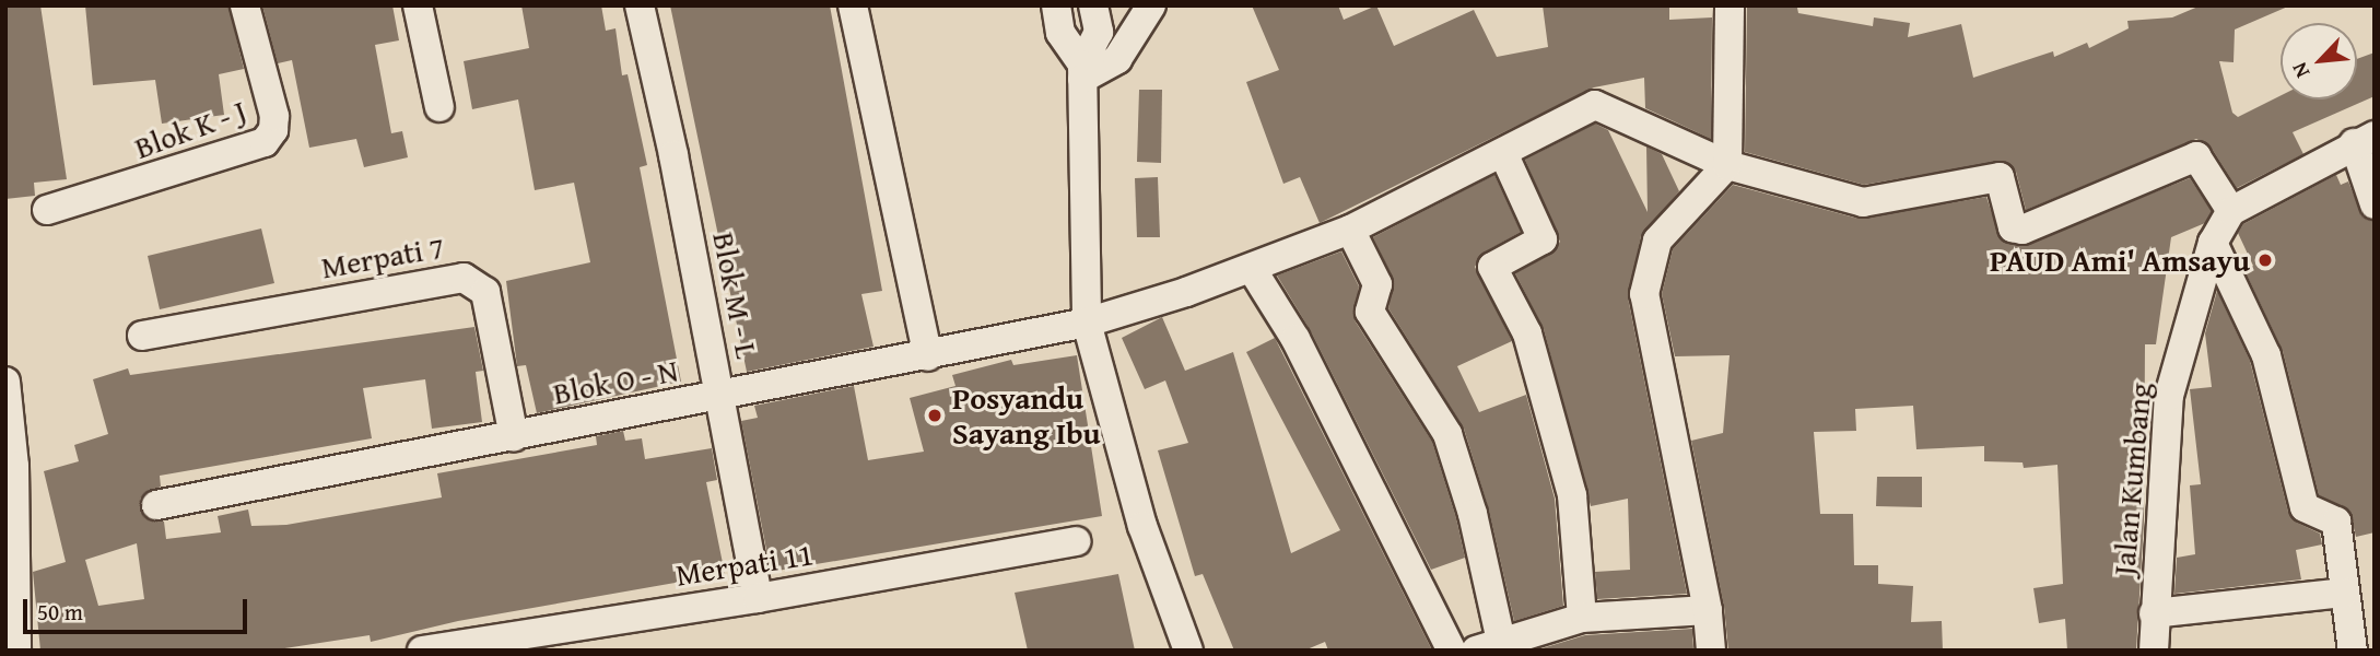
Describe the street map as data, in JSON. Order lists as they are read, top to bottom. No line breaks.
{"streets":{"street":["Blok K - J","Merpati 7","Blok M - L","Blok O - N","Jalan Kumbang","Merpati 11"]},"crossings":[["Merpati 7","Blok O - N"],["Blok M - L","Blok O - N"],["Blok M - L","Merpati 11"]],"places":["PAUD Ami' Amsayu","Posyandu Sayang Ibu"],"scale_bar":"50 m","north":"bottom left"}
